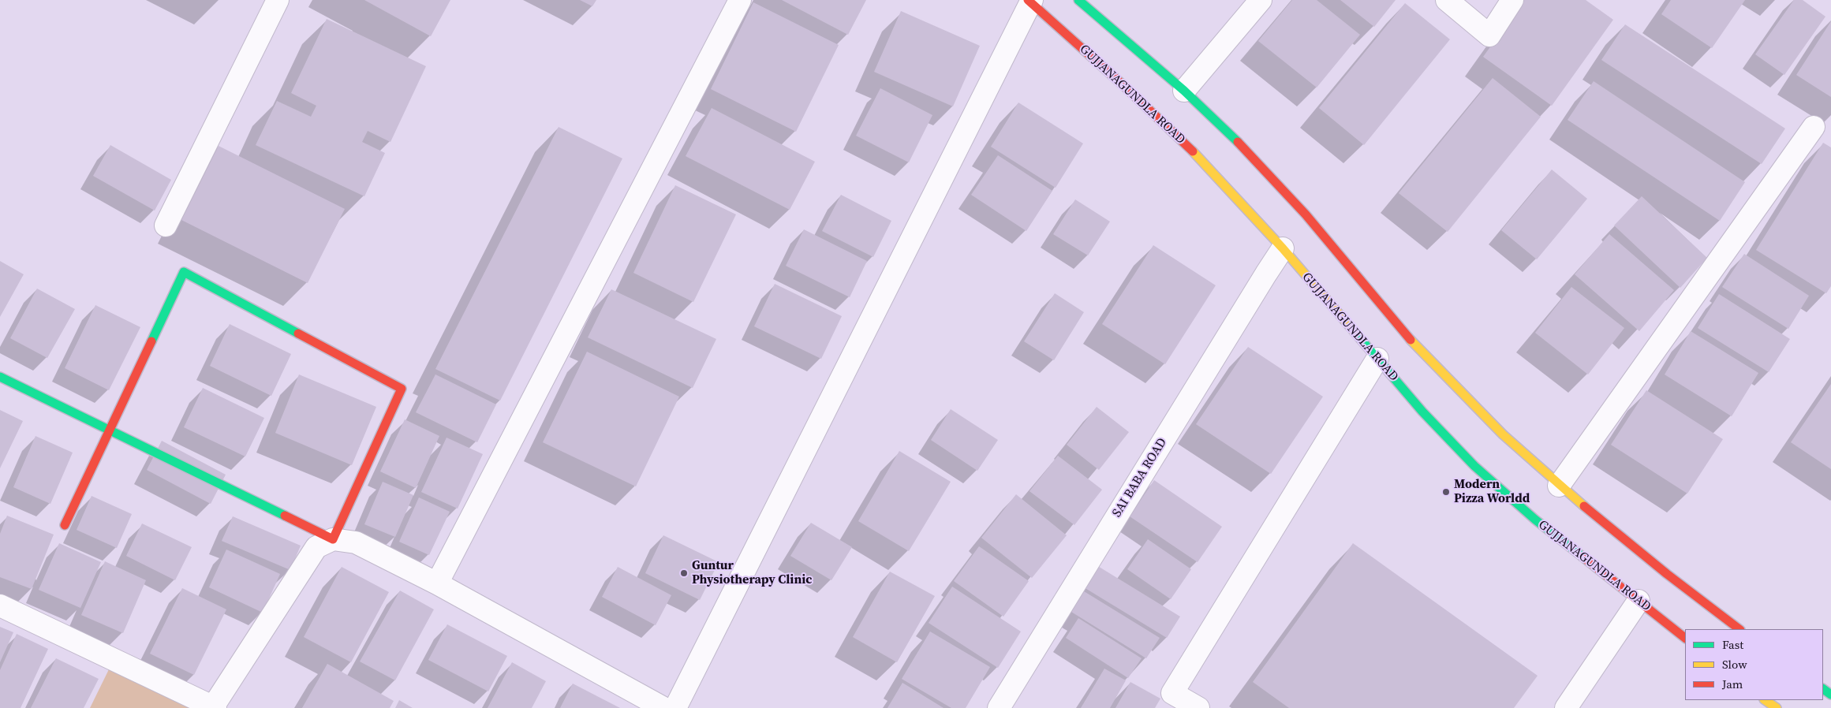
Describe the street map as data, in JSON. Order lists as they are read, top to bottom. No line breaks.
{"streets":{"main road":["GUJJANAGUNDLA ROAD"],"street":["SAI BABA ROAD"]},"crossings":[["GUJJANAGUNDLA ROAD","SAI BABA ROAD"]],"places":["Modern Pizza Worldd","Guntur Physiotherapy Clinic"],"legend":["Fast","Slow","Jam"]}
